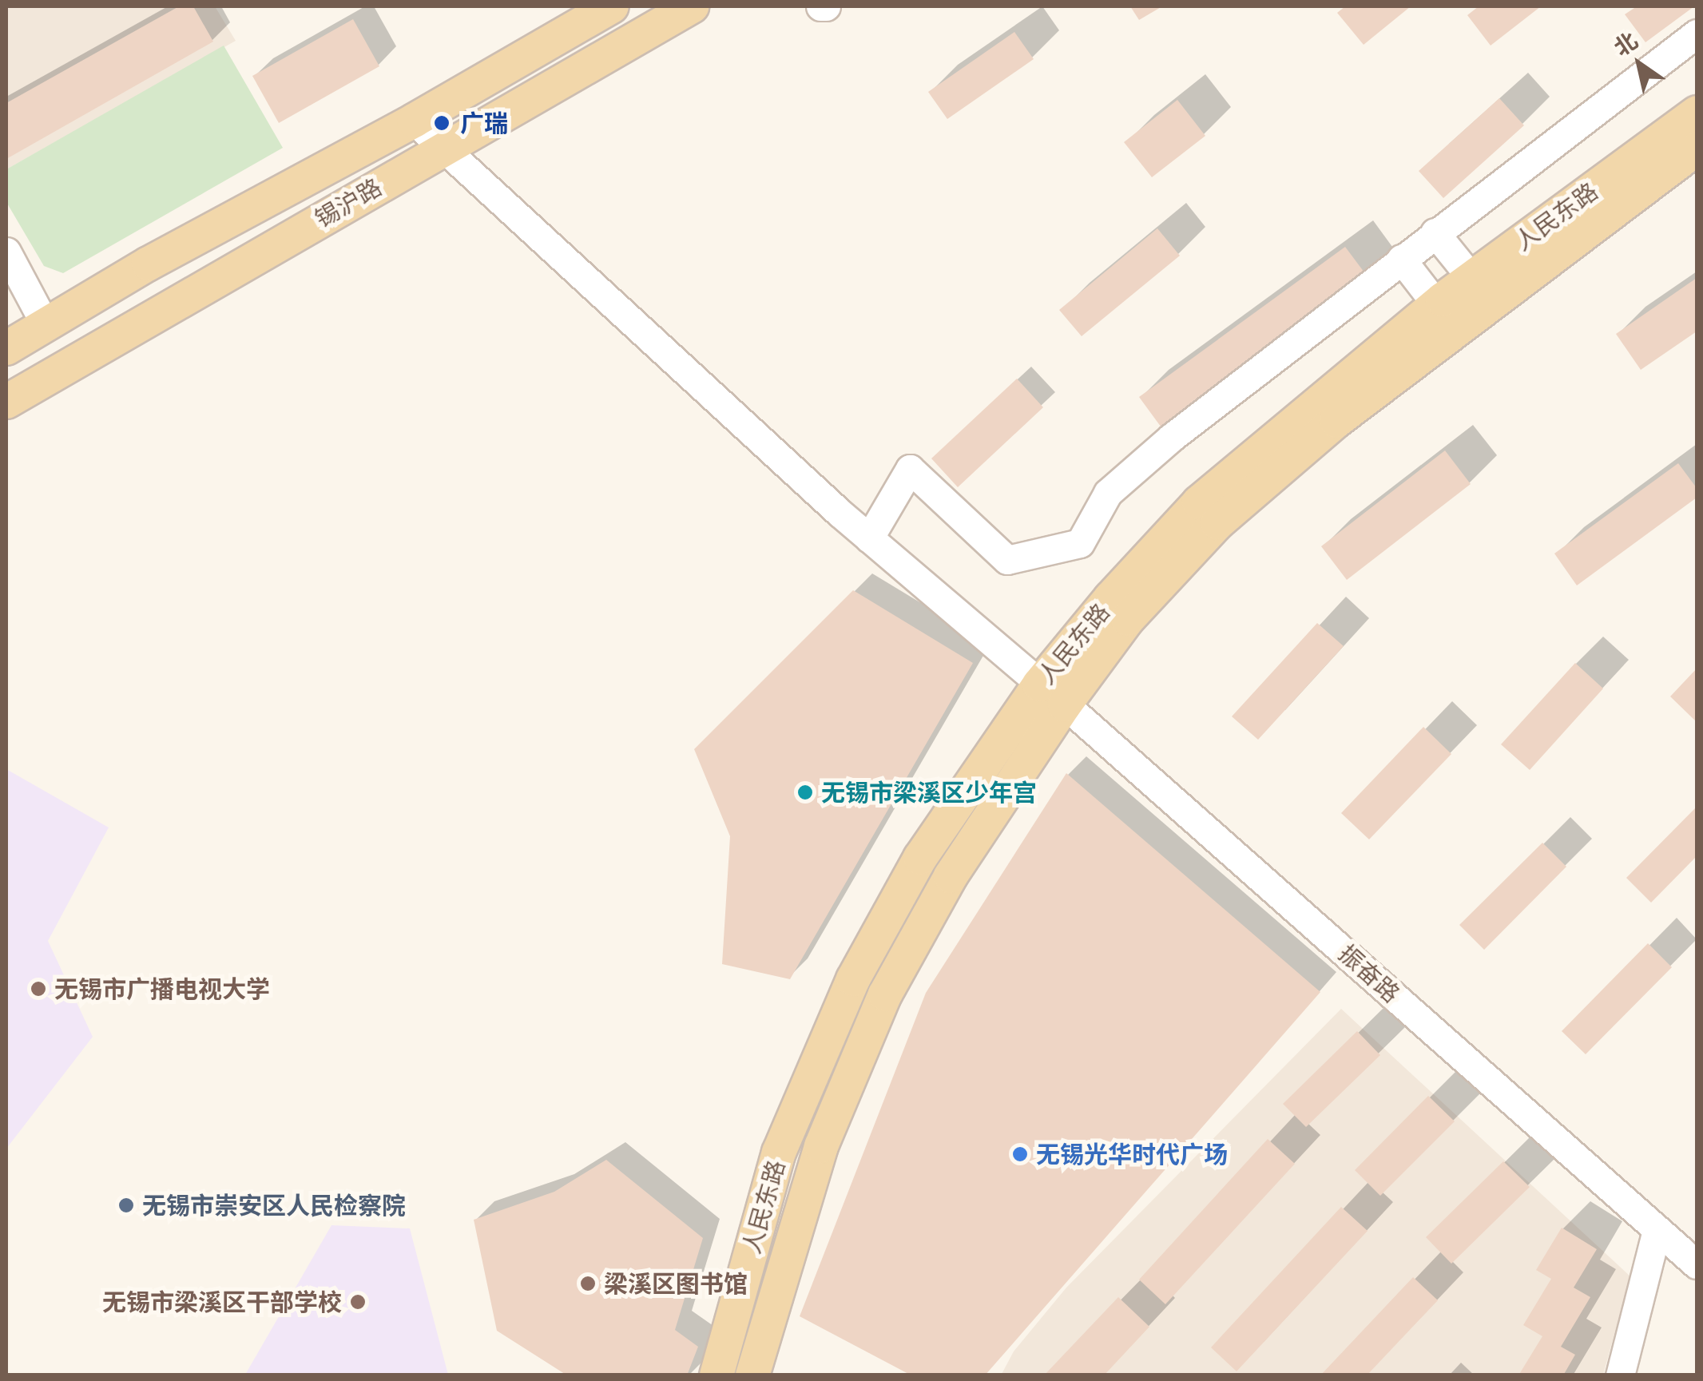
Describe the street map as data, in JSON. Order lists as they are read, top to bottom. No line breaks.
{"streets":{"main road":["锡沪路","人民东路"],"street":["振奋路"]},"crossings":[["锡沪路","振奋路"],["人民东路","振奋路"]],"places":["广瑞","无锡市梁溪区少年宫","无锡市广播电视大学","无锡光华时代广场","无锡市崇安区人民检察院","梁溪区图书馆","无锡市梁溪区干部学校"],"north":"top left"}
